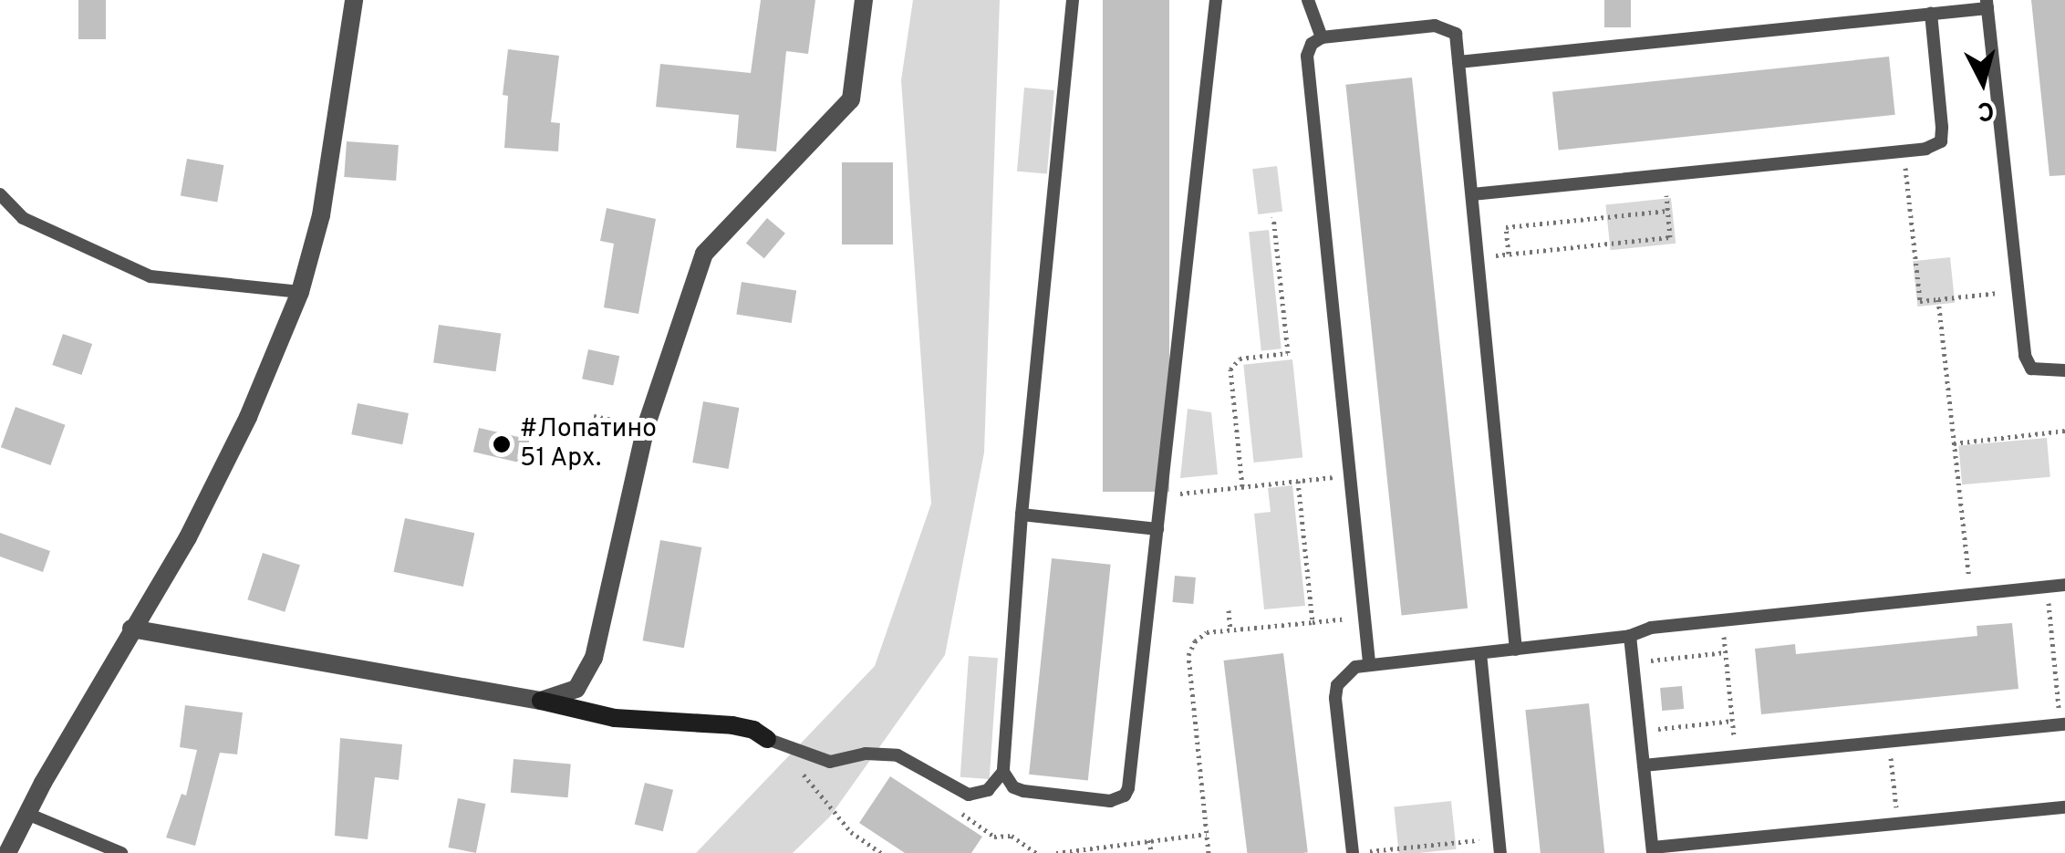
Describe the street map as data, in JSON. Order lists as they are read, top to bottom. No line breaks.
{"places":["#Лопатино 51 Арх."],"north":"bottom"}
